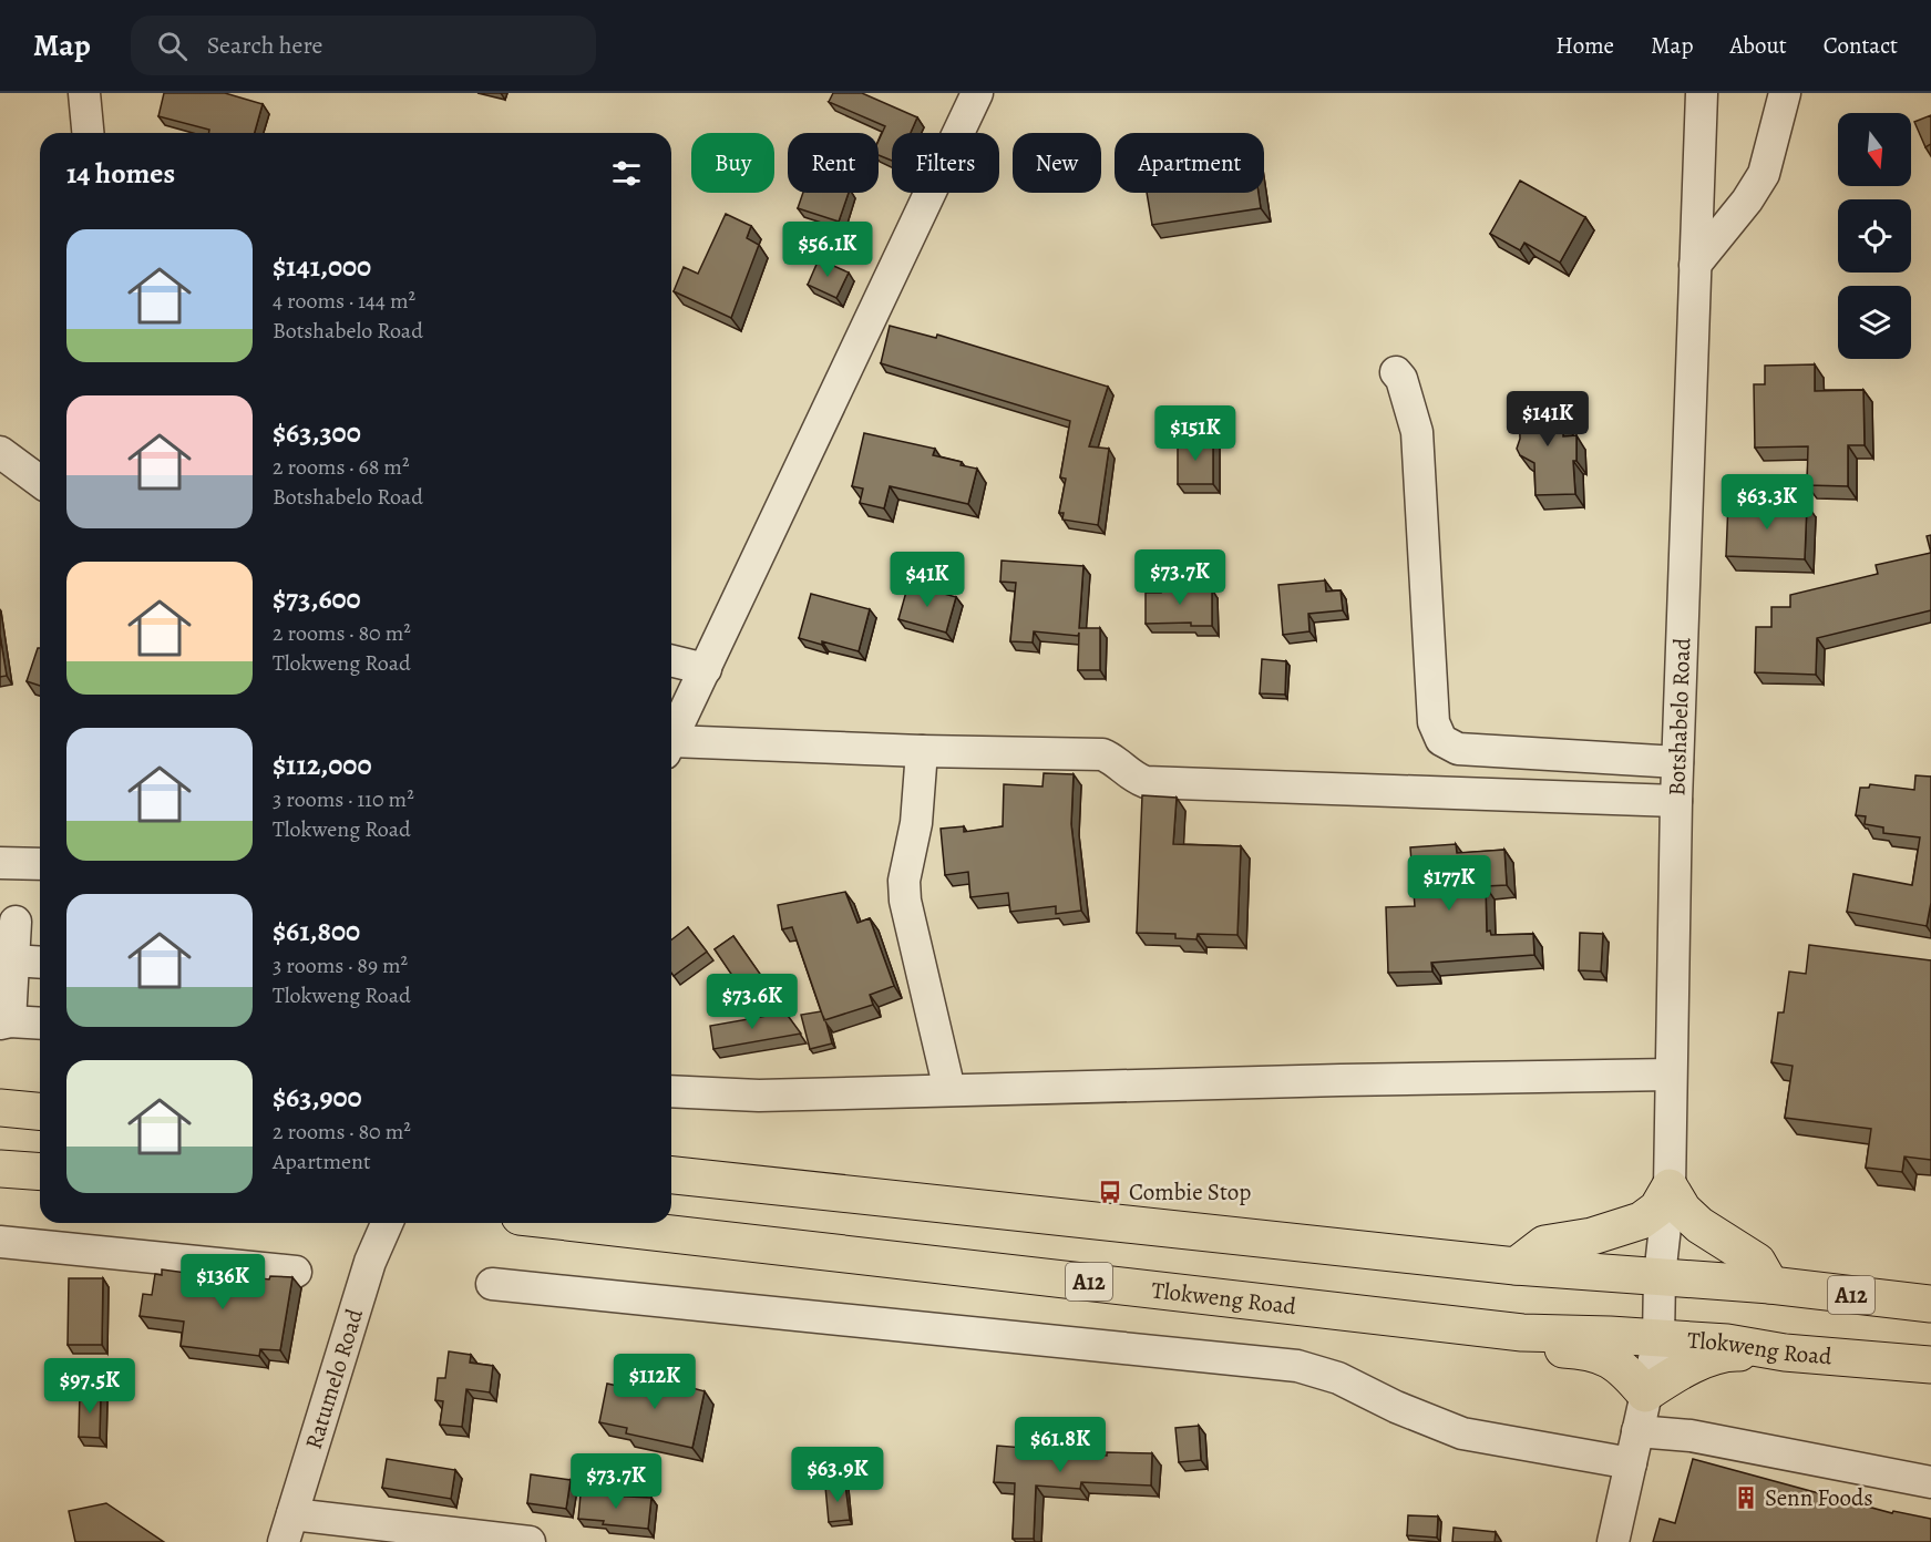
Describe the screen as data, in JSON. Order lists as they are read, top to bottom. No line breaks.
{"streets":{"main road":["A12","Tlokweng Road"],"street":["Botshabelo Road","Ratumelo Road"]},"crossings":[["Botshabelo Road","A12"],["Botshabelo Road","Tlokweng Road"]],"places":{"bus stop":["Combie Stop"],"building":["Senn Foods"]},"north":"bottom","page":{"header":"Map","search":"Search here","nav":["Home","Map","About","Contact"],"chip":["Buy","Rent","Filters","New","Apartment"],"heading":"14 homes","list":[{"name":"$141,000","note":"4 rooms · 144 m² · Botshabelo Road"},{"name":"$63,300","note":"2 rooms · 68 m² · Botshabelo Road"},{"name":"$73,600","note":"2 rooms · 80 m² · Tlokweng Road"},{"name":"$112,000","note":"3 rooms · 110 m² · Tlokweng Road"},{"name":"$61,800","note":"3 rooms · 89 m² · Tlokweng Road"},{"name":"$63,900","note":"2 rooms · 80 m² · Apartment"}],"price":["$56.1K","$141K","$151K","$63.3K","$73.7K","$41K","$177K","$73.6K","$136K","$112K","$97.5K","$61.8K","$63.9K","$73.7K"]}}
